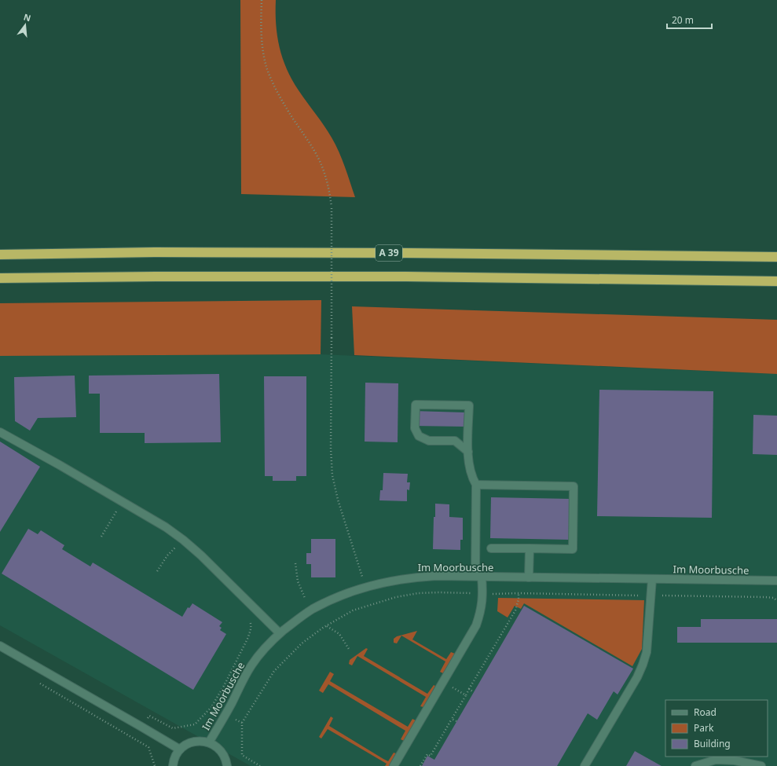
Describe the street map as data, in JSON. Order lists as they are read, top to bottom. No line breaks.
{"streets":{"highway":["A 39"],"street":["Im Moorbusche"]},"legend":["Road","Park","Building"],"scale_bar":"20 m","north":"top"}
